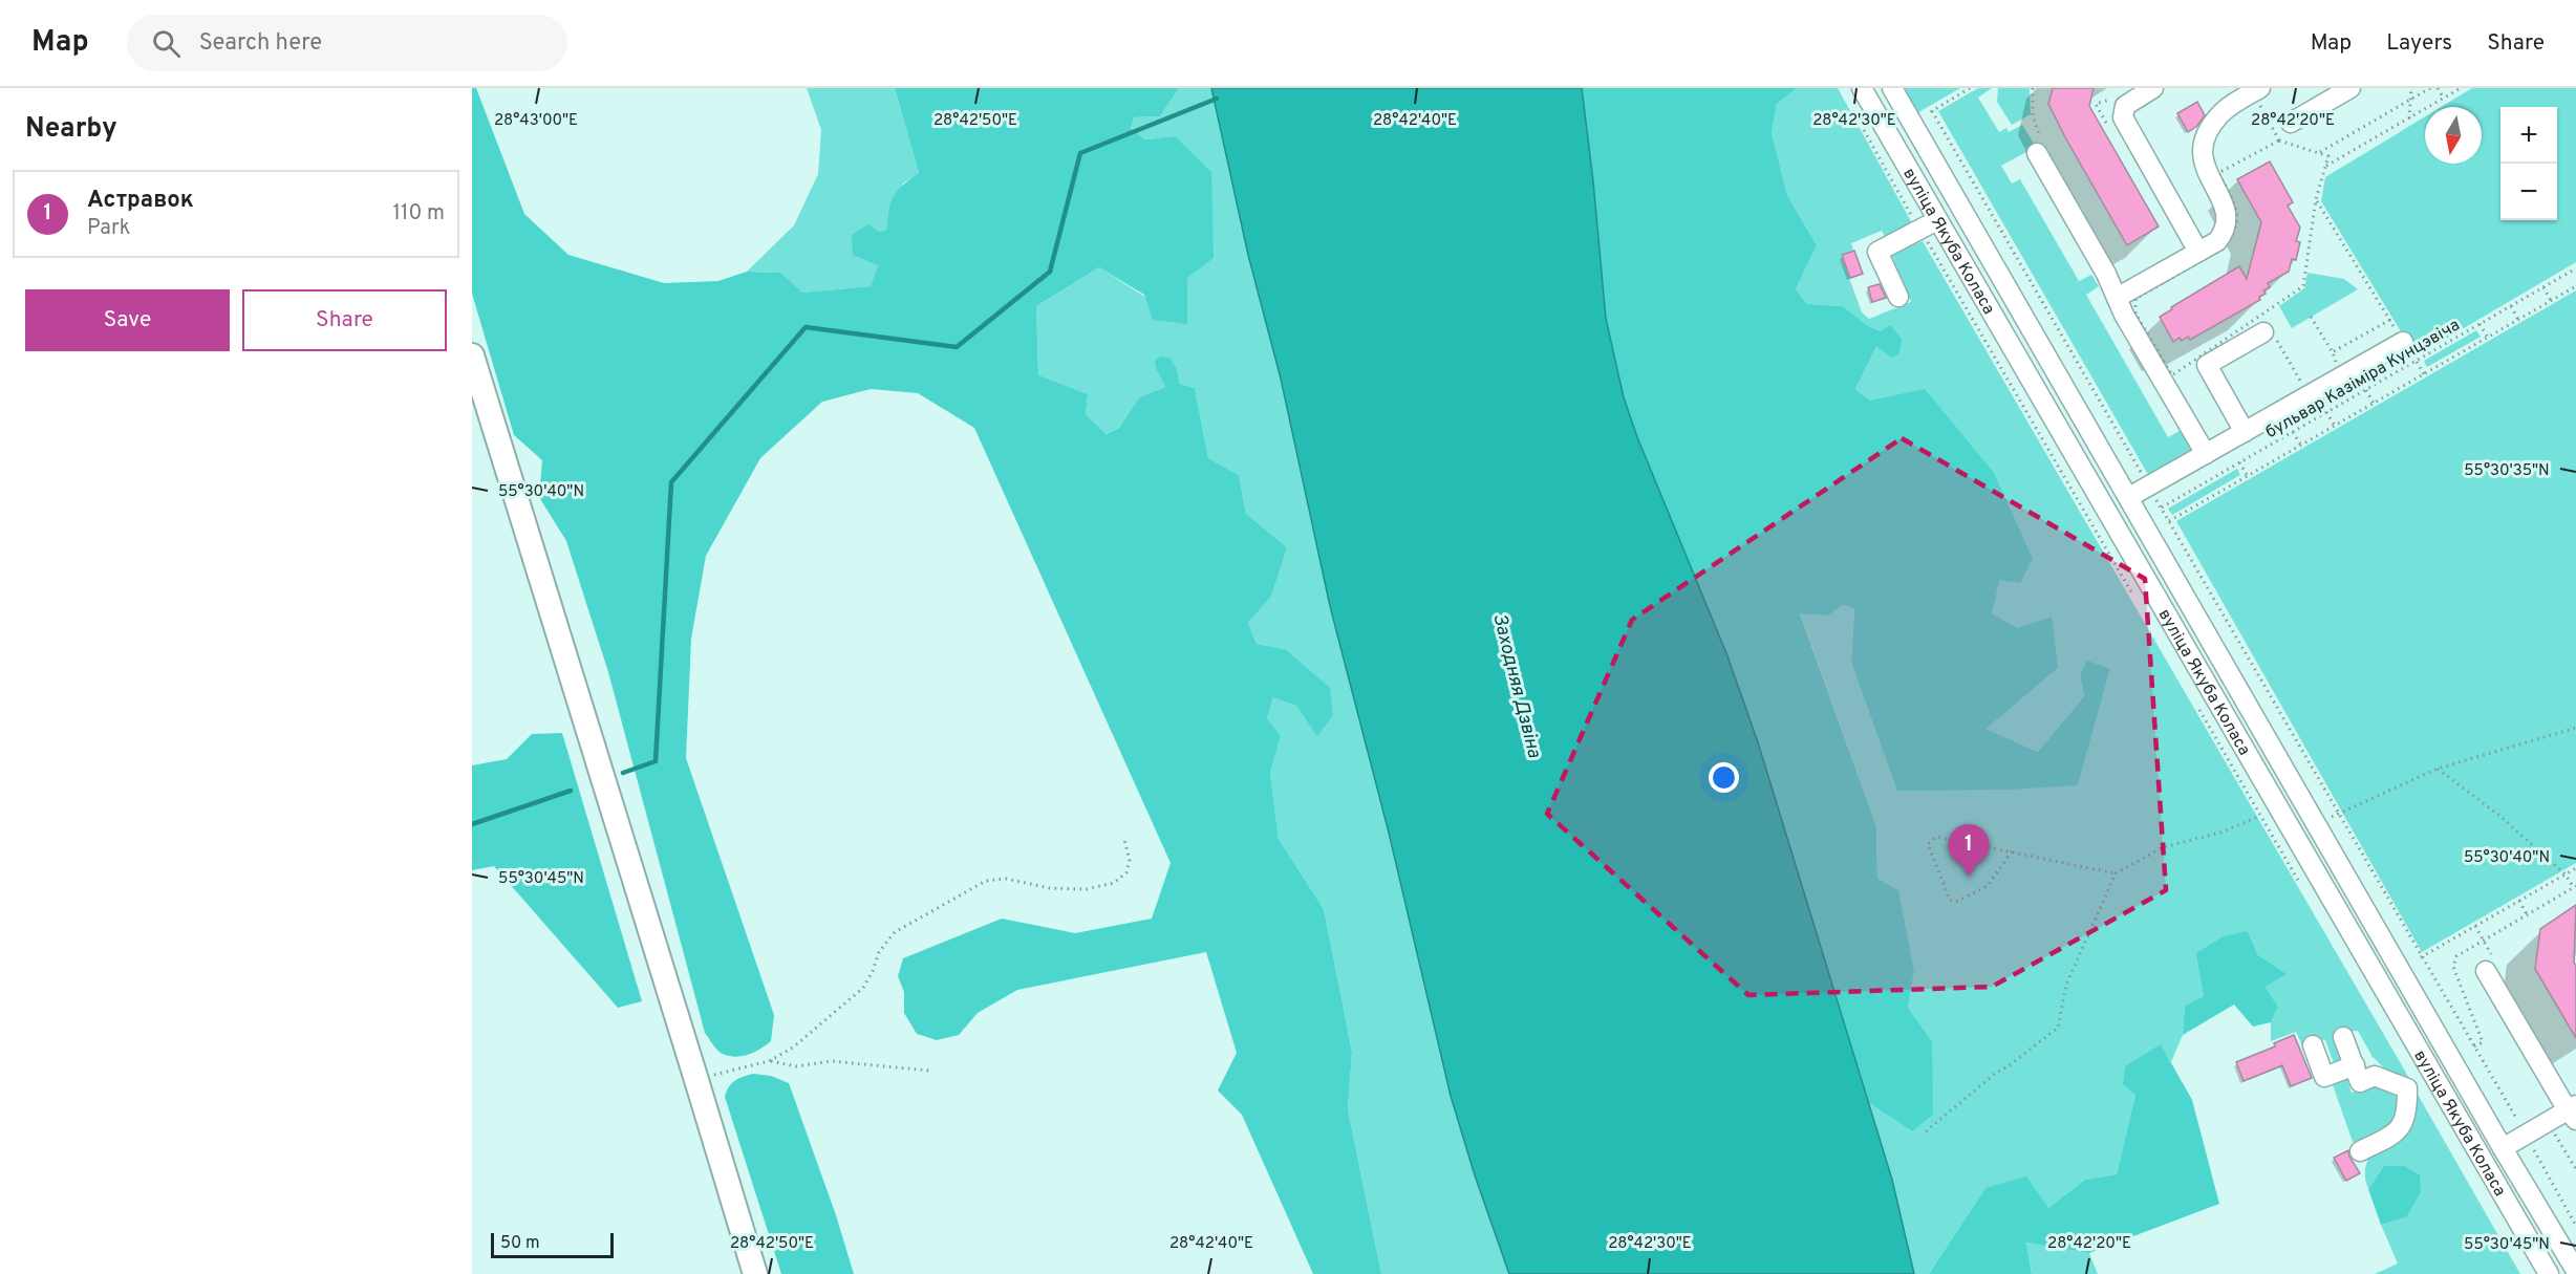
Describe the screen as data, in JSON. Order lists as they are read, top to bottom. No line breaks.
{"streets":{"street":["вуліца Якуба Коласа"],"path":["бульвар Казіміра Кунцэвіча"]},"water":["Заходняя Дзвіна"],"scale_bar":"50 m","north":"bottom","page":{"header":"Map","search":"Search here","nav":["Map","Layers","Share"],"heading":"Nearby","map_buttons":["+","−"],"list":[{"mark":"1","name":"Астравок","note":"Park","value":"110 m"}],"buttons":["Save","Share"],"pins":"1","scale":"50 m"},"coordinates":["28°43'00\"E","28°42'50\"E","28°42'40\"E","28°42'30\"E","28°42'20\"E","55°30'35\"N","55°30'40\"N","55°30'45\"N"]}
